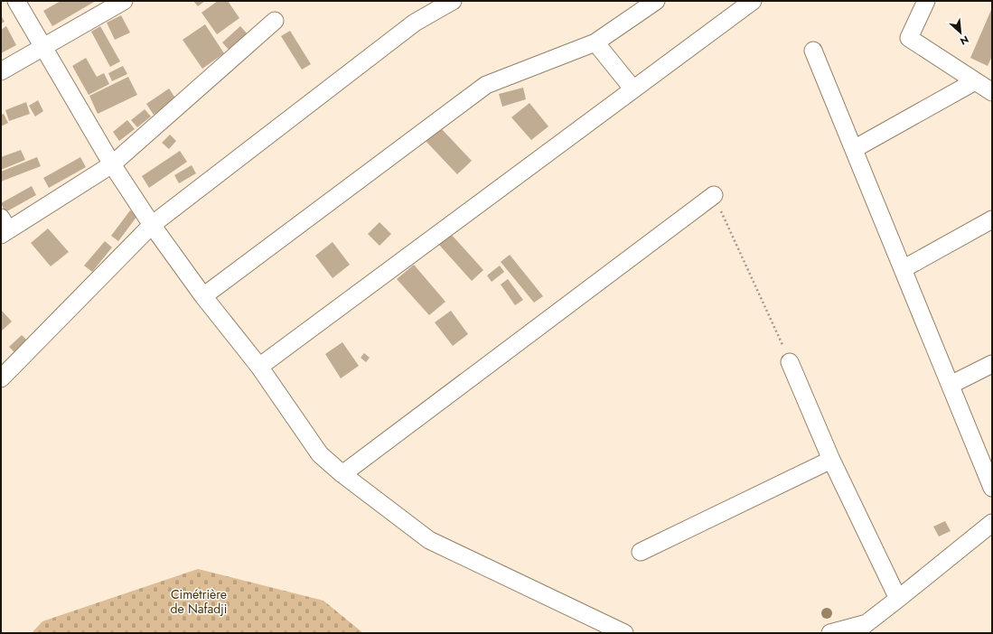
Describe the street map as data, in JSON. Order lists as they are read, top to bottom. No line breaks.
{"parks":["Cimétrière de Nafadji"],"north":"bottom right"}
